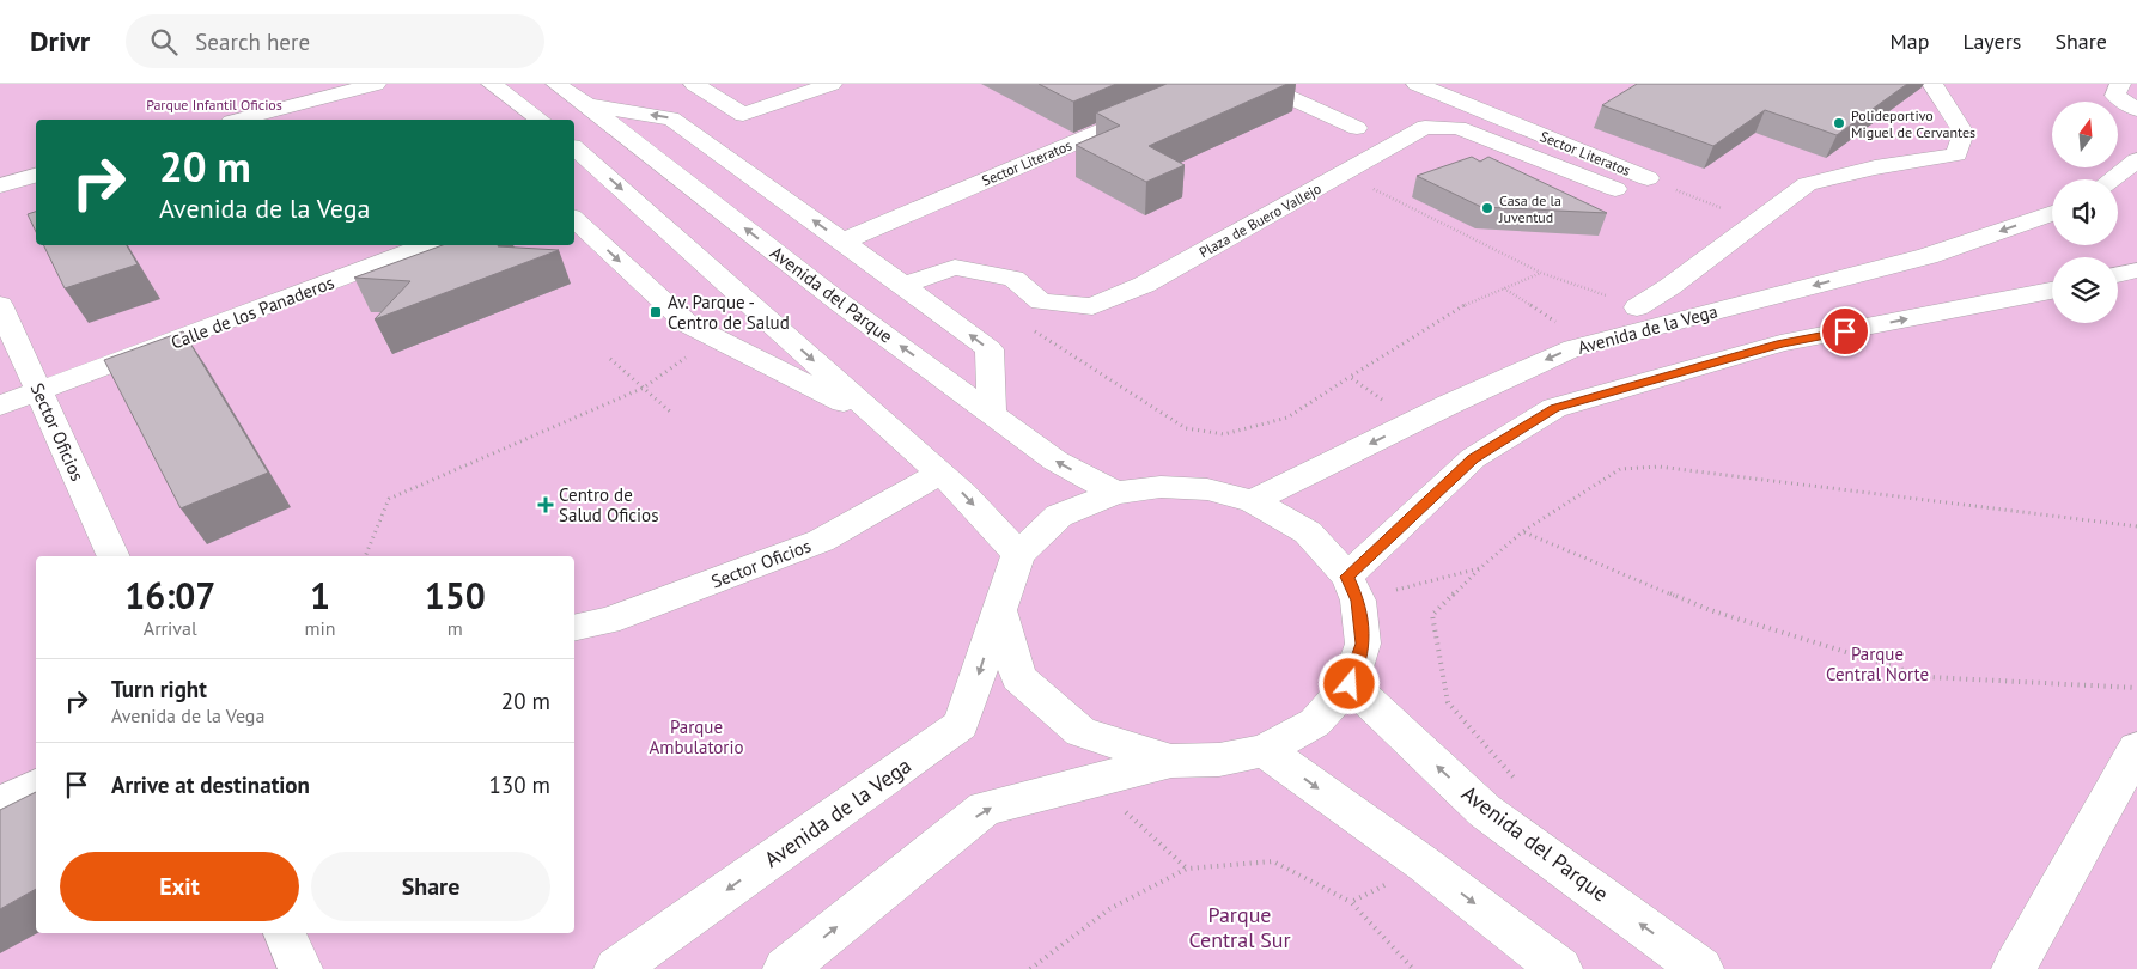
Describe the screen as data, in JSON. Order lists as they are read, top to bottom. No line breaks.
{"streets":{"street":["Sector Literatos","Plaza de Buero Vallejo","Avenida del Parque","Calle de los Panaderos","Avenida de la Vega","Sector Oficios"]},"crossings":[["Calle de los Panaderos","Sector Oficios"]],"parks":["Parque Infantil Oficios","Parque Central Norte","Parque Ambulatorio","Parque Central Sur"],"places":{"other":["Polideportivo Miguel de Cervantes","Casa de la Juventud"],"transit":["Av. Parque - Centro de Salud"],"health":["Centro de Salud Oficios"]},"north":"top","page":{"header":"Drivr","search":"Search here","nav":["Map","Layers","Share"],"turn":["20 m","Avenida de la Vega"],"eta":["16:07","Arrival","1","min","150","m"],"list":[{"name":"Turn right","note":"Avenida de la Vega","value":"20 m"},{"name":"Arrive at destination","value":"130 m"}],"buttons":["Exit","Share"]}}
